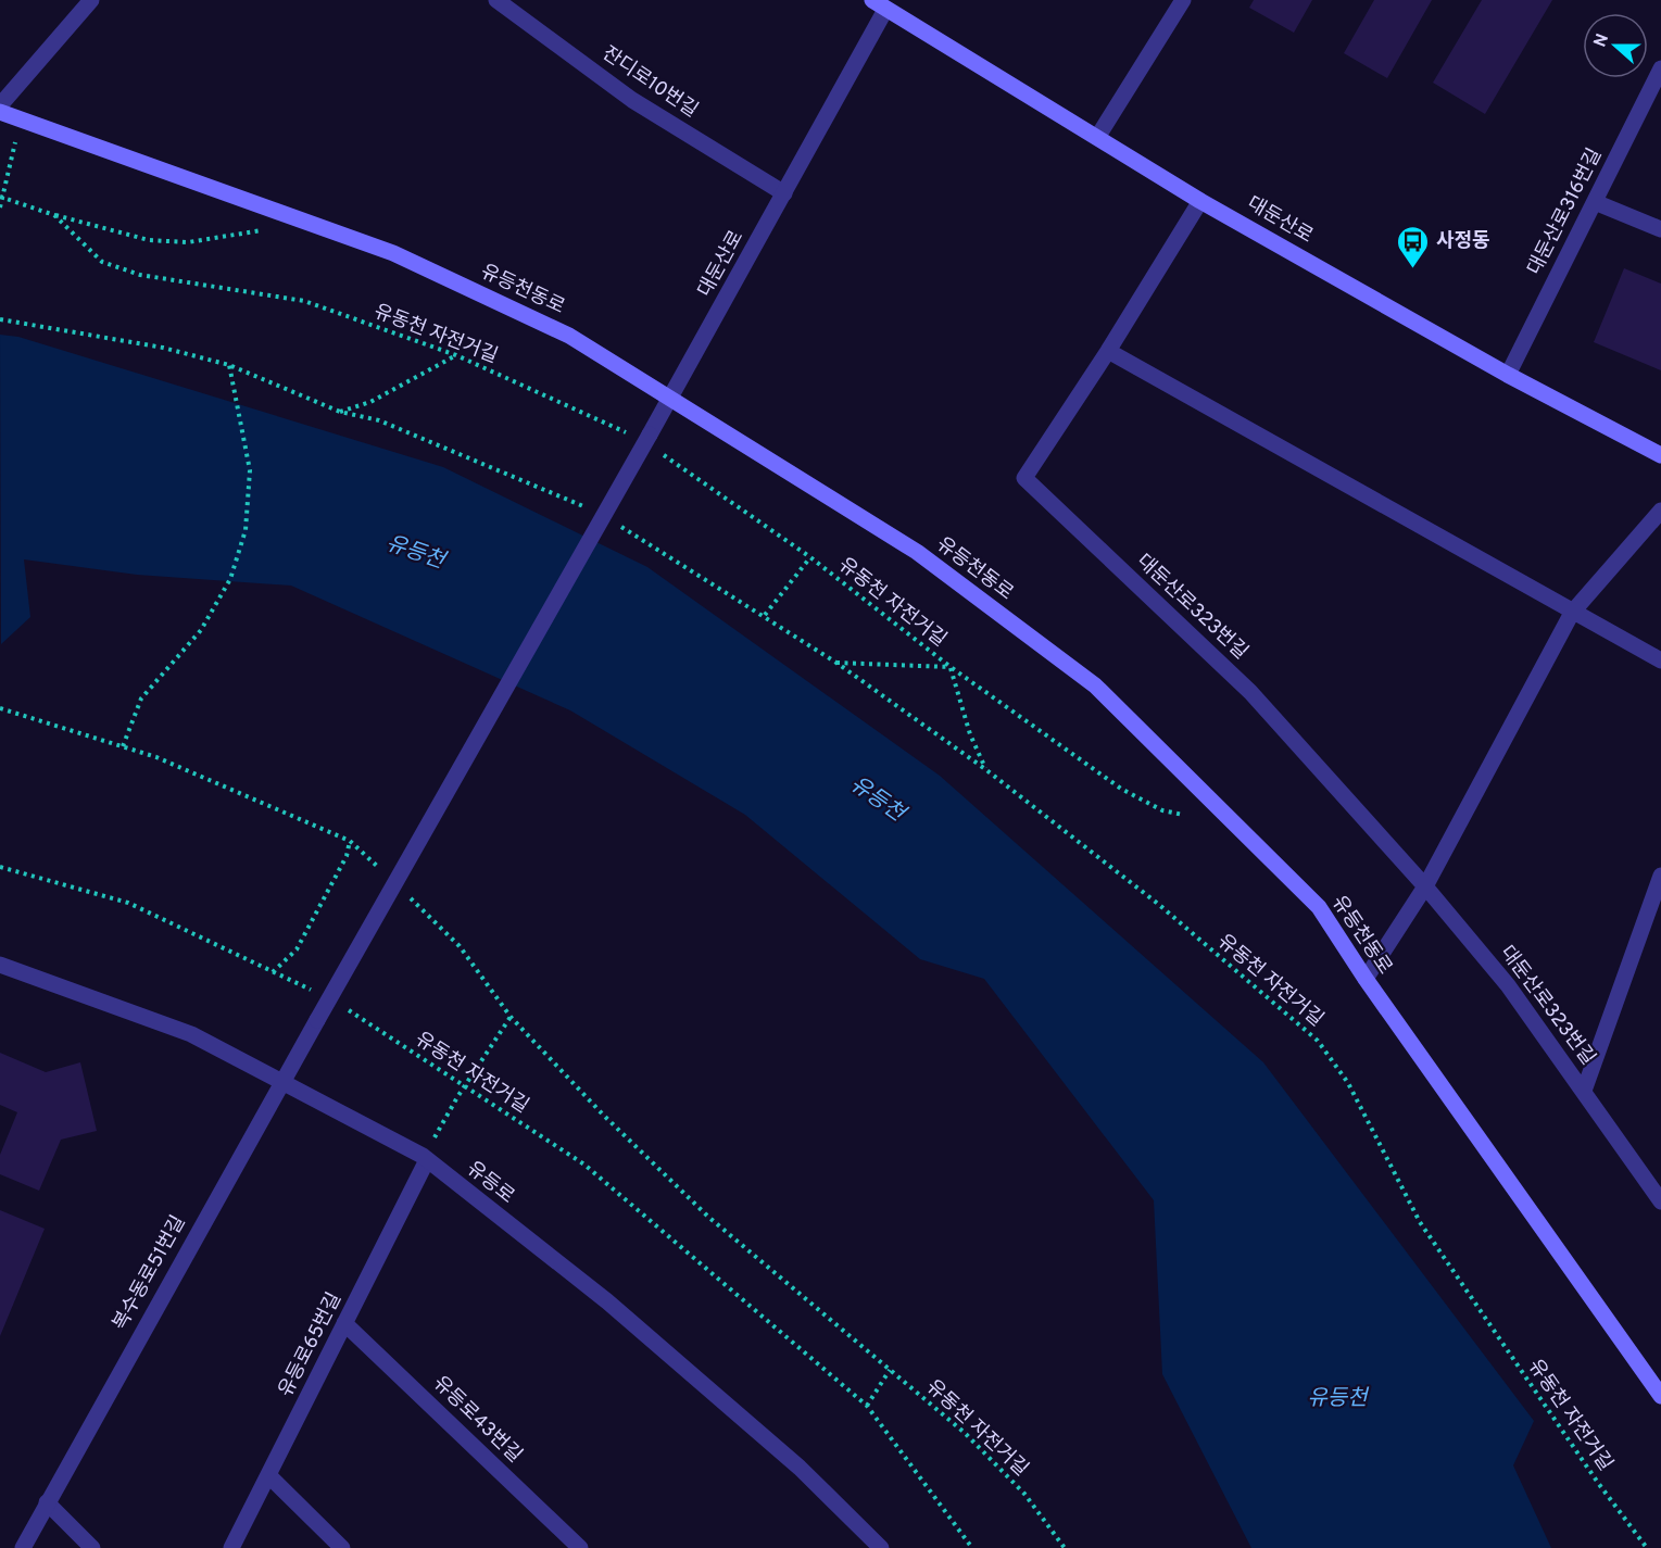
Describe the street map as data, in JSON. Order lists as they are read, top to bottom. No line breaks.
{"streets":{"main road":["대둔산로","유등천동로"],"street":["잔디로10번길","대둔산로316번길","대둔산로323번길","유등로","복수동로51번길","유등로65번길","유등로43번길"],"path":["유동천 자전거길"]},"crossings":[["잔디로10번길","대둔산로"],["대둔산로316번길","대둔산로"],["대둔산로","유등천동로"],["대둔산로","유동천 자전거길"],["대둔산로","대둔산로323번길"],["대둔산로","복수동로51번길"],["유등로","복수동로51번길"],["유등로","유등로65번길"],["유등로65번길","유등로43번길"]],"water":["유등천"],"places":{"bus stop":["사정동"]},"north":"left"}
